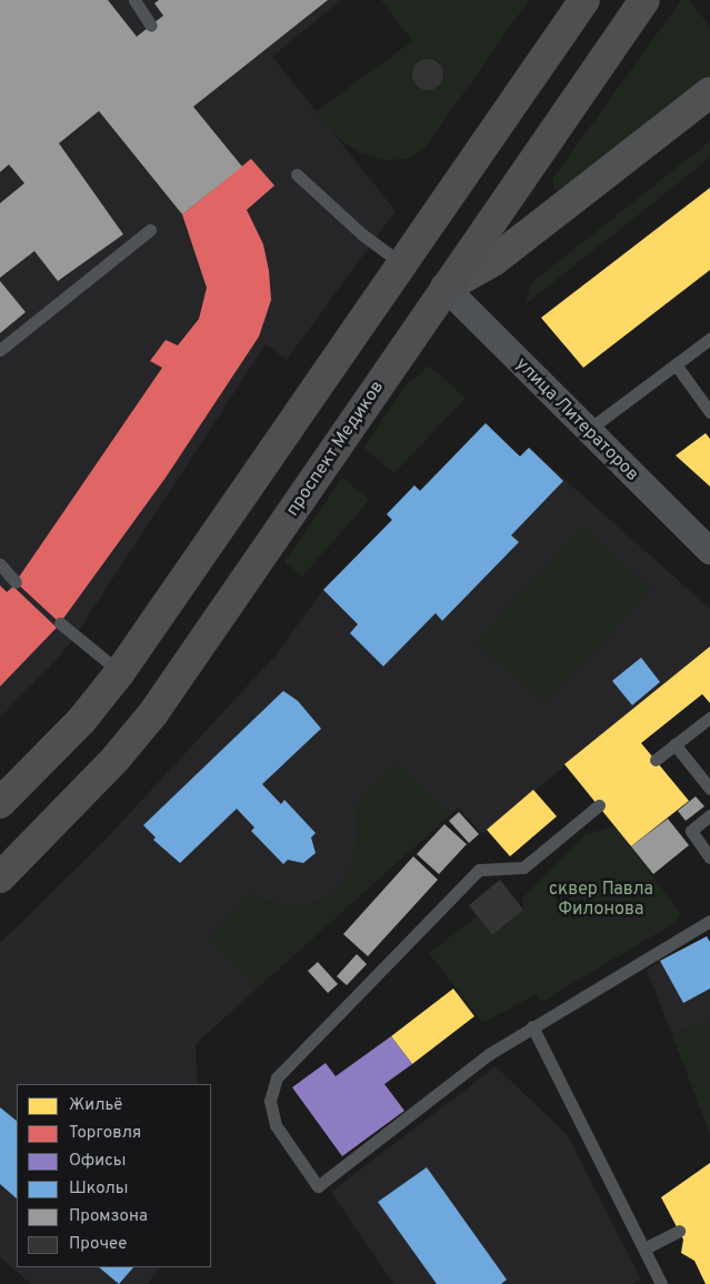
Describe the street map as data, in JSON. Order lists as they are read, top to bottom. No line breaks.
{"streets":{"main road":["проспект Медиков"],"street":["улица Литераторов"]},"crossings":[["улица Литераторов","проспект Медиков"]],"parks":["сквер Павла Филонова"],"legend":["Жильё","Торговля","Офисы","Школы","Промзона","Прочее"]}
